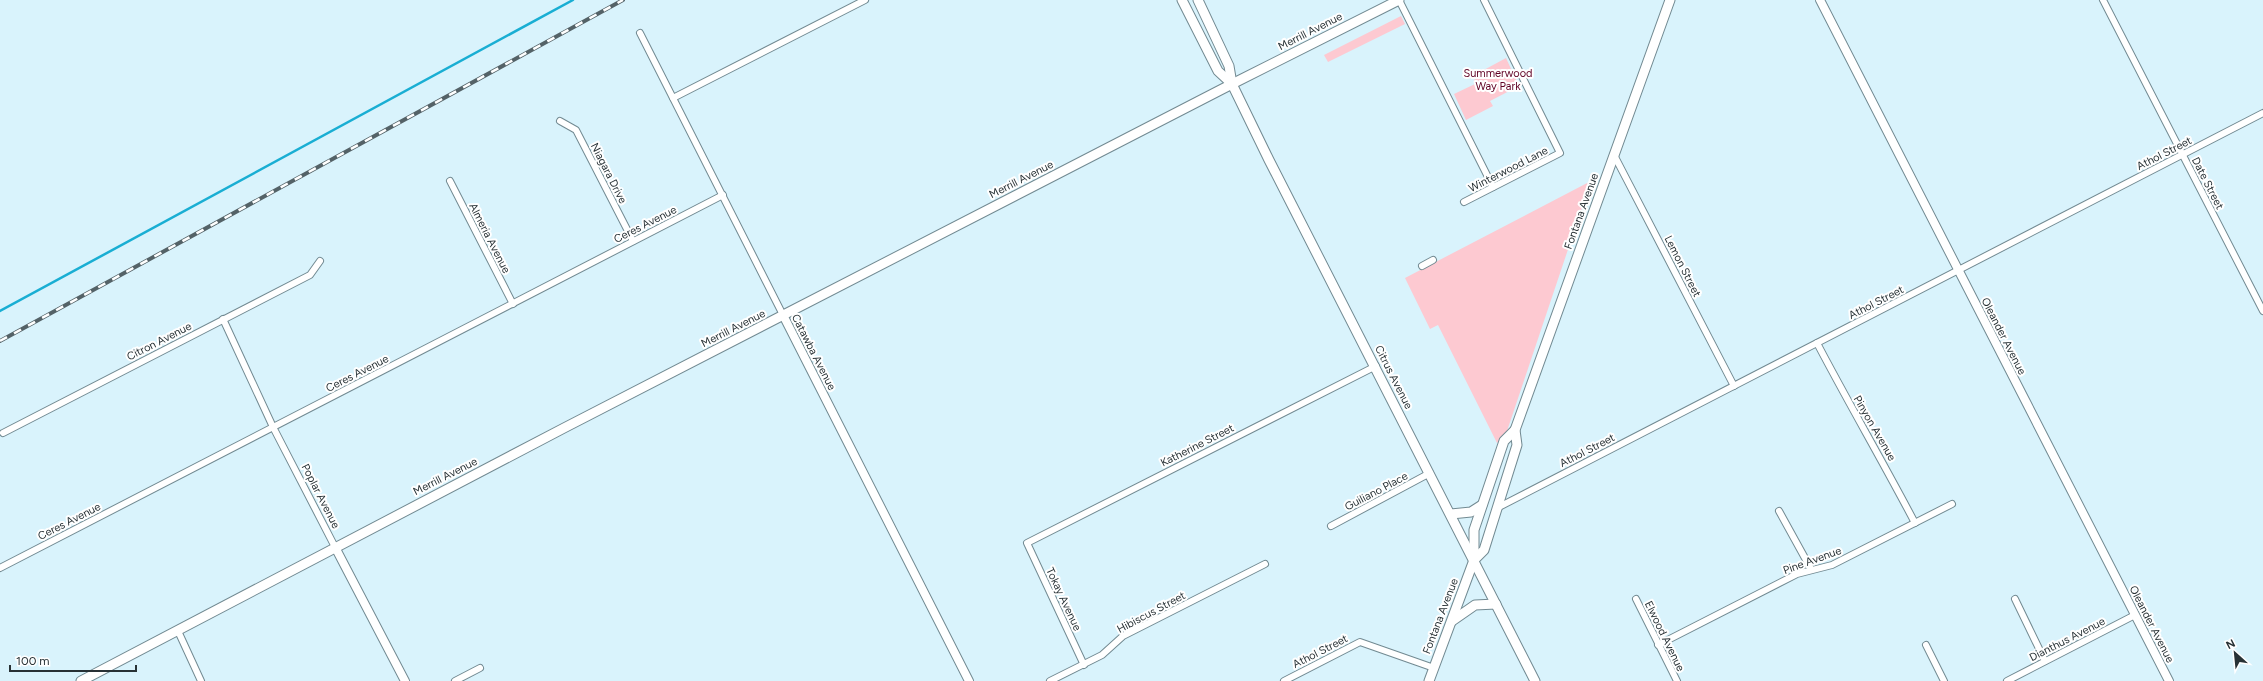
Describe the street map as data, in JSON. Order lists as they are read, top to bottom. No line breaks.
{"streets":{"main road":["Merrill Avenue","Fontana Avenue","Citrus Avenue"],"street":["Athol Street","Winterwood Lane","Niagara Drive","Date Street","Ceres Avenue","Almeria Avenue","Lemon Street","Oleander Avenue","Citron Avenue","Catawba Avenue","Pinyon Avenue","Katherine Street","Guiliano Place","Poplar Avenue","Pine Avenue","Tokay Avenue","Hibiscus Street","Elwood Avenue","Dianthus Avenue"]},"crossings":[["Merrill Avenue","Catawba Avenue"],["Merrill Avenue","Citrus Avenue"],["Merrill Avenue","Poplar Avenue"],["Athol Street","Date Street"],["Athol Street","Fontana Avenue"],["Athol Street","Lemon Street"],["Athol Street","Oleander Avenue"],["Athol Street","Pinyon Avenue"],["Niagara Drive","Ceres Avenue"],["Fontana Avenue","Lemon Street"],["Fontana Avenue","Citrus Avenue"],["Ceres Avenue","Almeria Avenue"],["Ceres Avenue","Catawba Avenue"],["Ceres Avenue","Poplar Avenue"],["Oleander Avenue","Dianthus Avenue"],["Citron Avenue","Poplar Avenue"],["Citrus Avenue","Katherine Street"],["Citrus Avenue","Guiliano Place"],["Pinyon Avenue","Pine Avenue"],["Katherine Street","Tokay Avenue"],["Pine Avenue","Elwood Avenue"],["Tokay Avenue","Hibiscus Street"]],"parks":["Summerwood Way Park"],"scale_bar":"100 m","north":"top left"}
